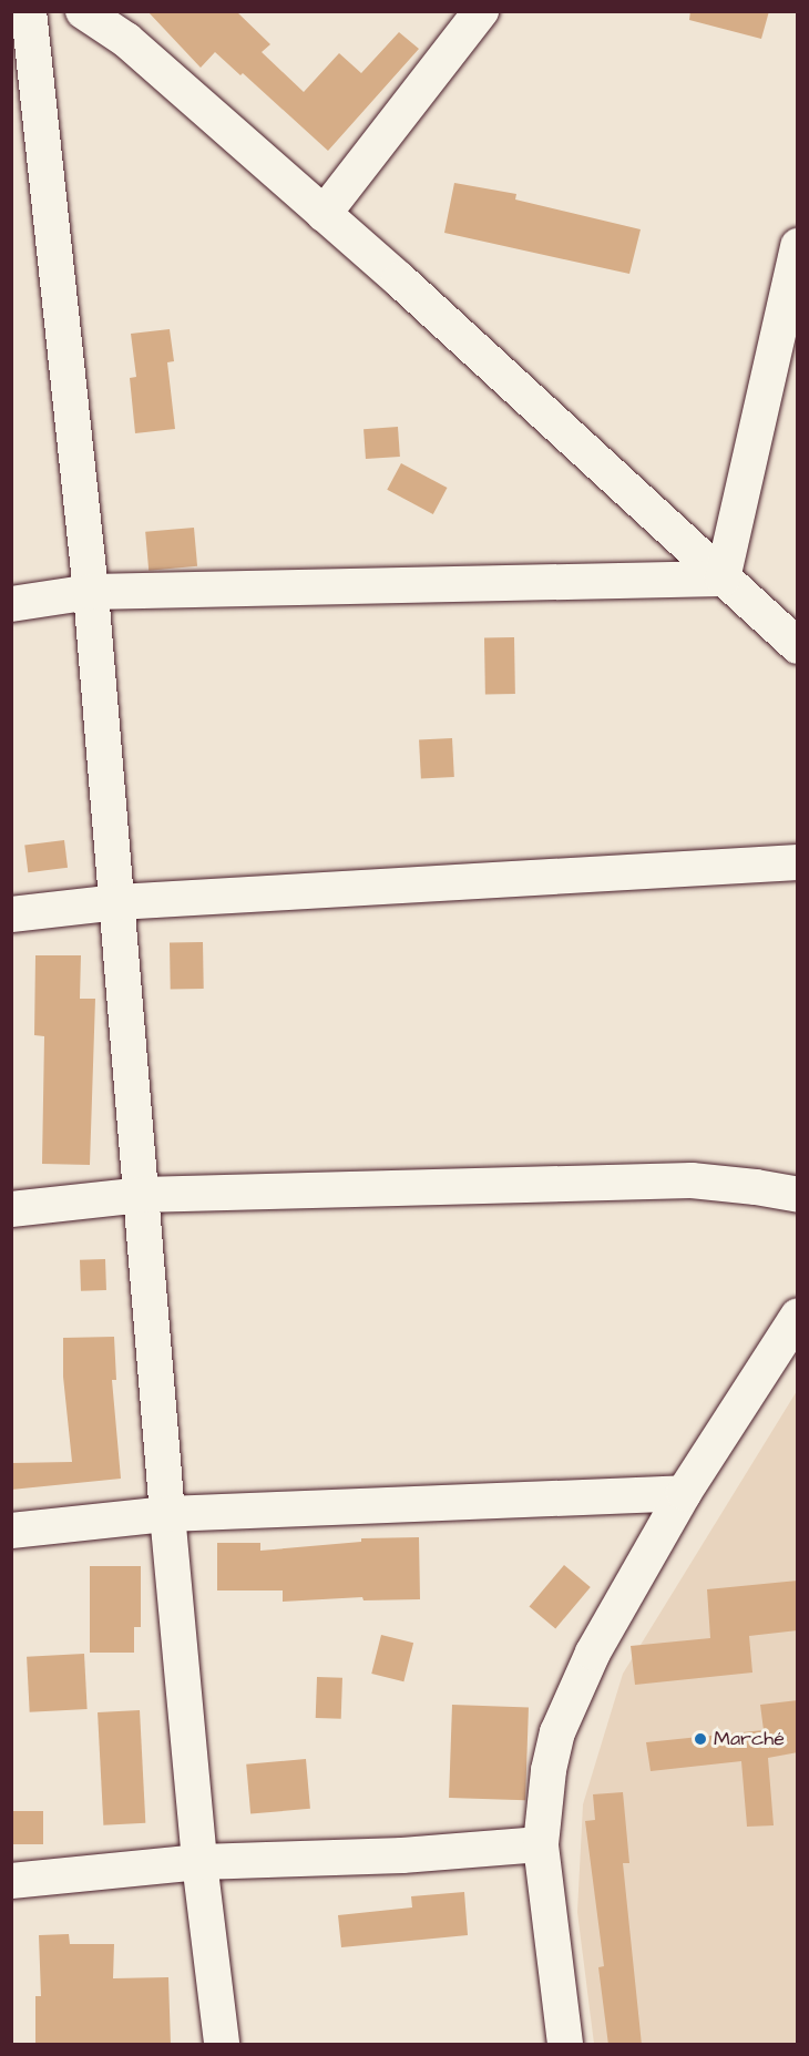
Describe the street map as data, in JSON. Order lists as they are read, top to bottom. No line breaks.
{"places":["Marché"]}
